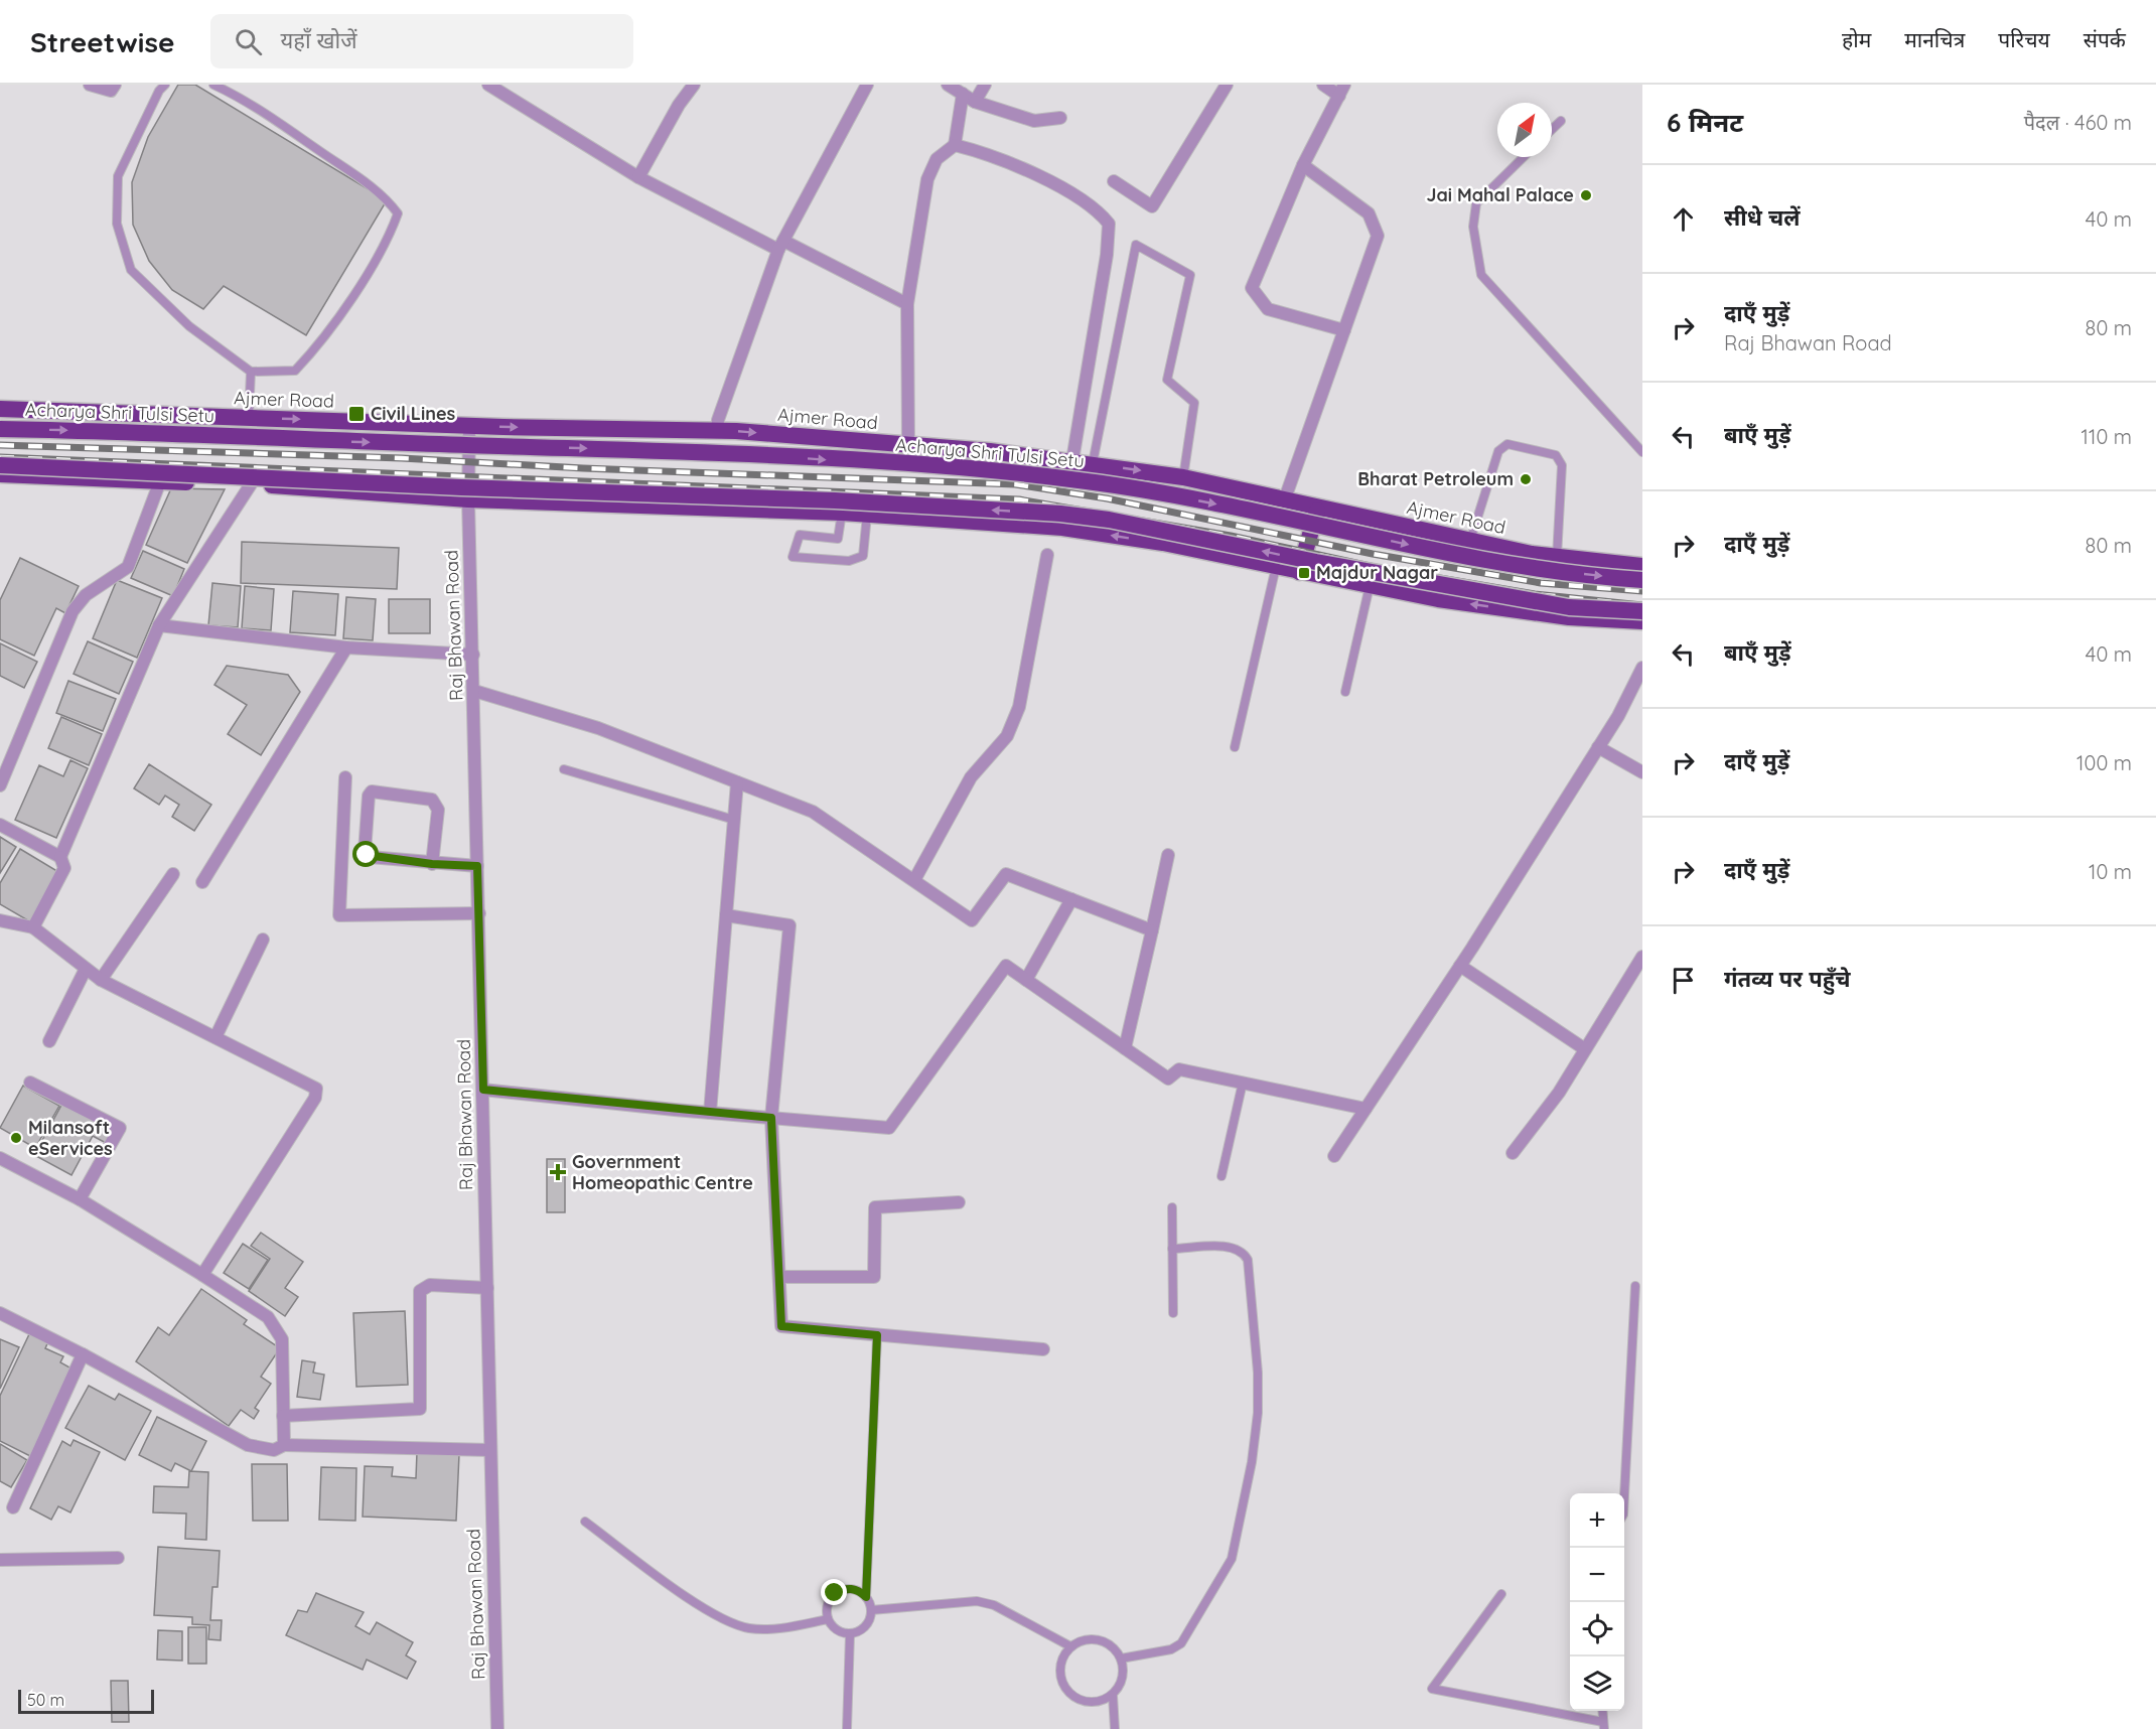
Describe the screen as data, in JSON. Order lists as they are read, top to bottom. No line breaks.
{"streets":{"highway":["Ajmer Road","Acharya Shri Tulsi Setu"],"street":["Raj Bhawan Road"]},"crossings":[["Ajmer Road","Raj Bhawan Road"]],"places":{"other":["Jai Mahal Palace","Bharat Petroleum","Milansoft eServices"],"transit":["Civil Lines","Majdur Nagar"],"health":["Government Homeopathic Centre"]},"scale_bar":"50 m","north":"top right","page":{"header":"Streetwise","search":"यहाँ खोजें","nav":["होम","मानचित्र","परिचय","संपर्क"],"heading":["6 मिनट","पैदल · 460 m"],"list":[["सीधे चलें","40 m"],["दाएँ मुड़ें","Raj Bhawan Road","80 m"],["बाएँ मुड़ें","110 m"],["दाएँ मुड़ें","80 m"],["बाएँ मुड़ें","40 m"],["दाएँ मुड़ें","100 m"],["दाएँ मुड़ें","10 m"],"गंतव्य पर पहुँचे"],"map_buttons":["+","−"],"scale":"50 m"}}
